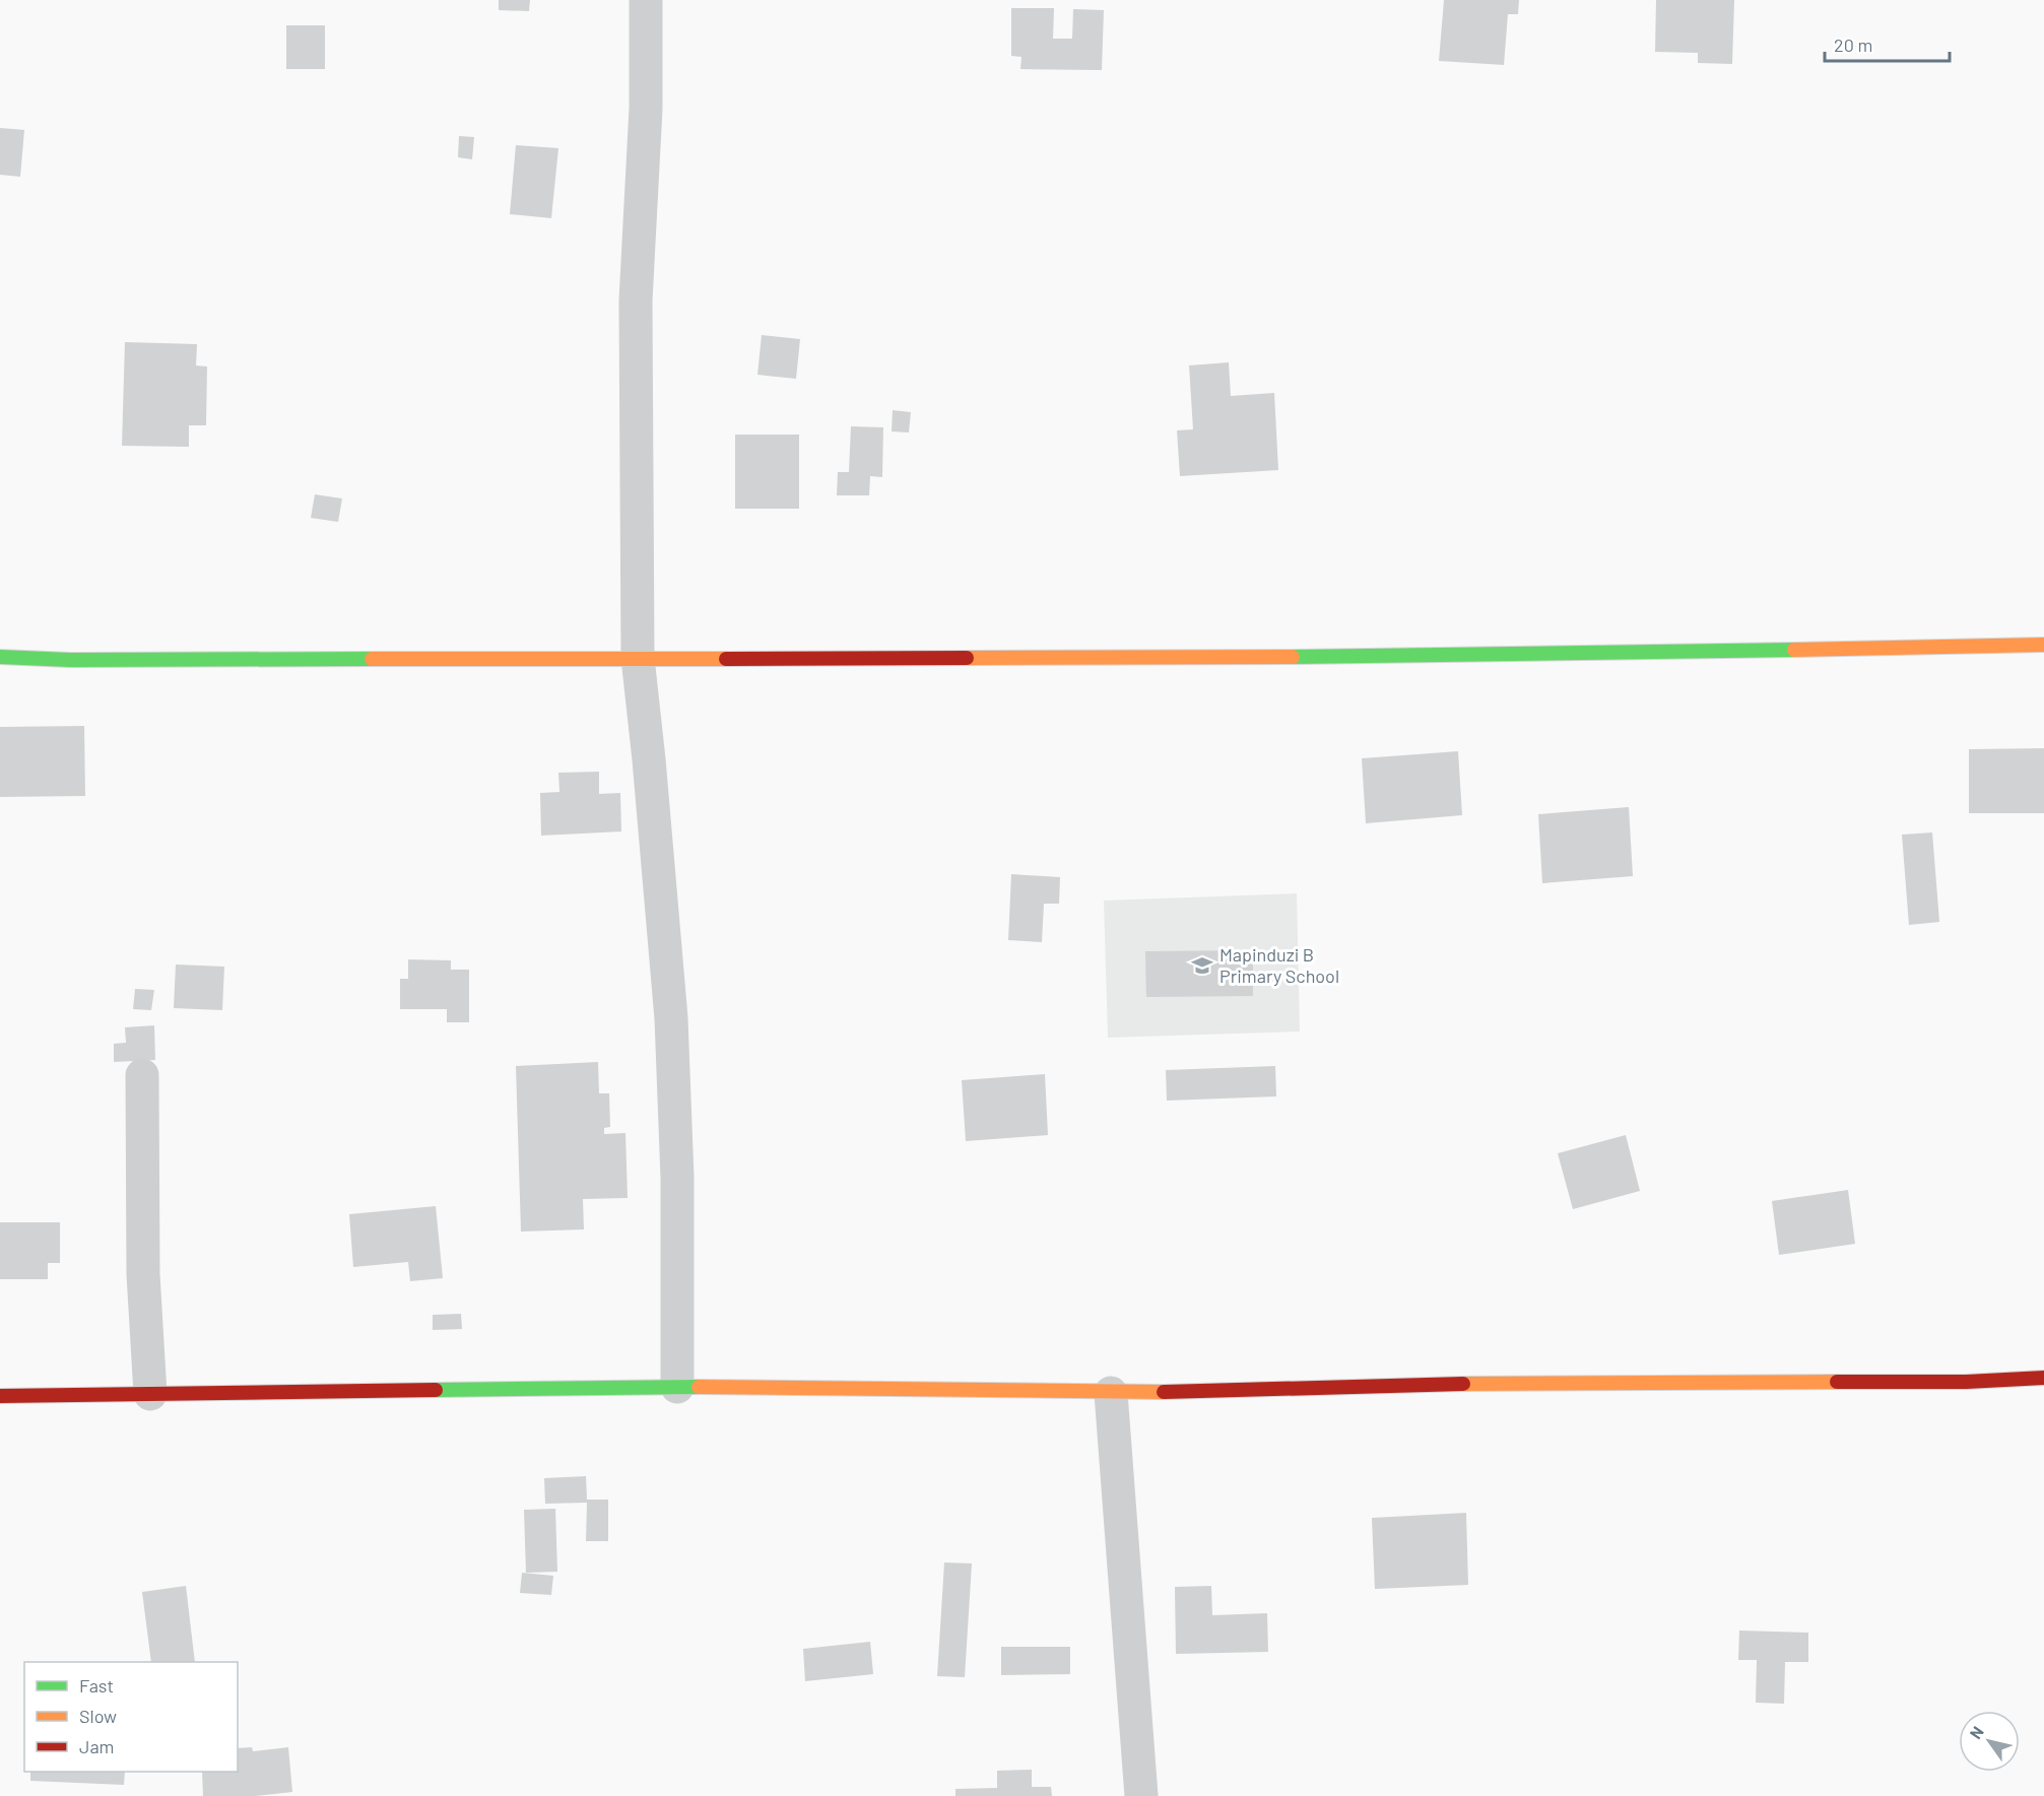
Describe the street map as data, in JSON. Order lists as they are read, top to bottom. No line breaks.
{"places":{"school or university":["Mapinduzi B Primary School"]},"legend":["Fast","Slow","Jam"],"scale_bar":"20 m","north":"top left"}
